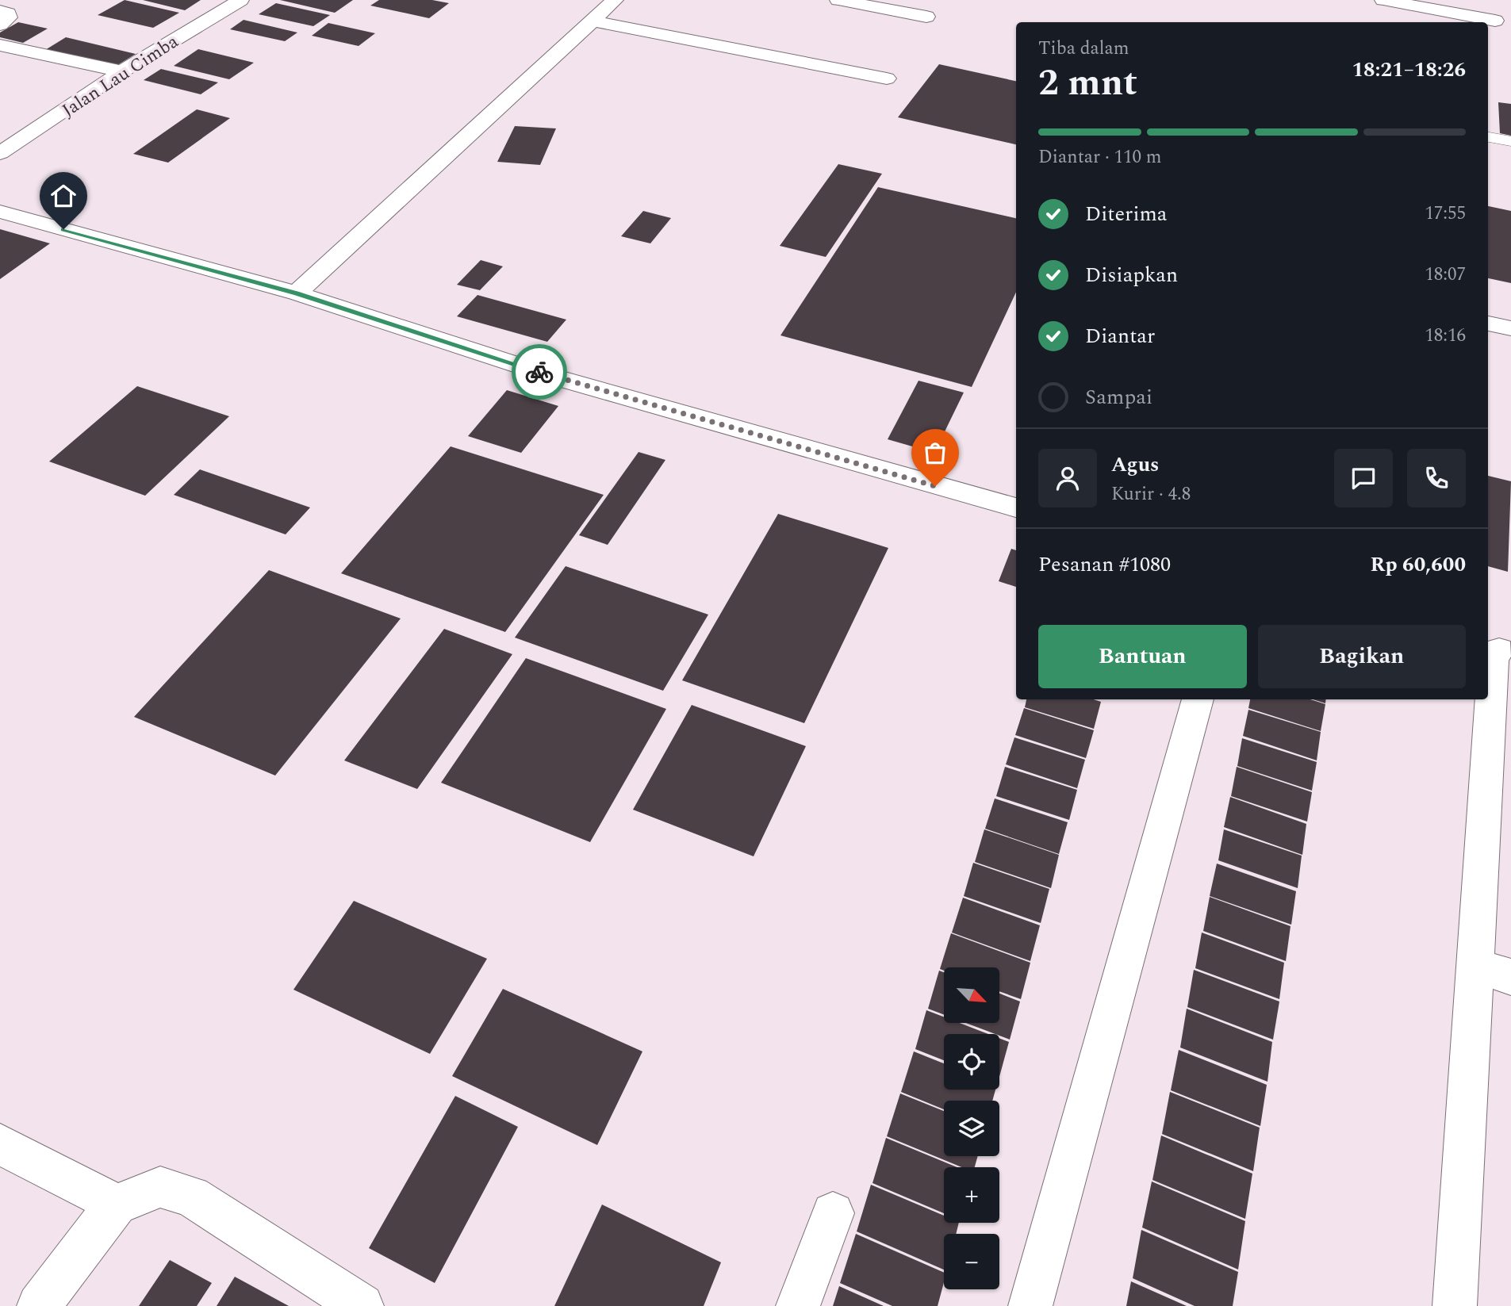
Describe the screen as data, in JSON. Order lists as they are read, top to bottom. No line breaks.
{"streets":{"street":["Jalan Lau Cimba"]},"north":"bottom right","page":{"heading":["2 mnt","Tiba dalam","18:21–18:26"],"panel":["Agus","Kurir · 4.8","Pesanan #1080","Rp 60,600"],"bar":"Diantar · 110 m","list":[["Diterima","17:55"],["Disiapkan","18:07"],["Diantar","18:16"],"Sampai"],"buttons":["Bantuan","Bagikan"],"map_buttons":["+","−"]}}
